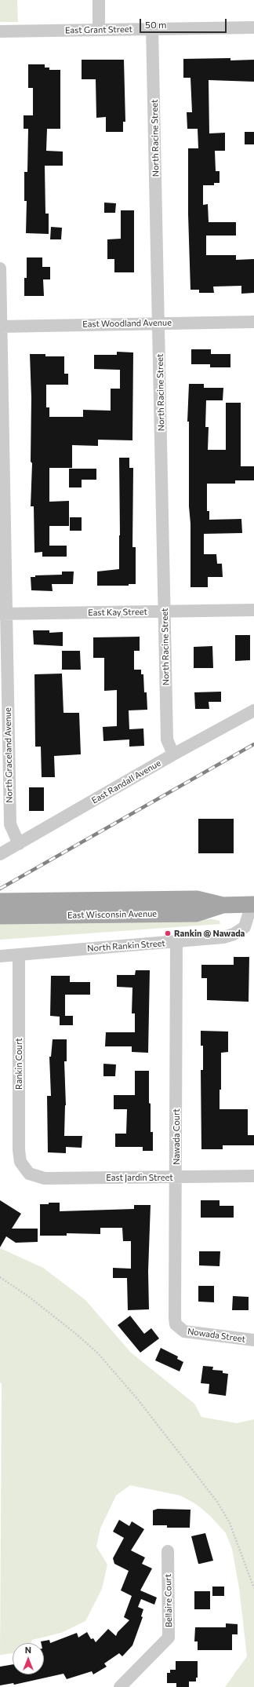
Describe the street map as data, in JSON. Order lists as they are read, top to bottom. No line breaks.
{"streets":{"main road":["East Wisconsin Avenue"],"street":["East Grant Street","North Racine Street","East Woodland Avenue","East Kay Street","North Graceland Avenue","East Randall Avenue","North Rankin Street","Rankin Court","Nawada Court","East Jardin Street","Nowada Street","Bellaire Court"]},"crossings":[["East Grant Street","North Racine Street"],["North Racine Street","East Woodland Avenue"],["North Racine Street","East Kay Street"],["North Racine Street","East Randall Avenue"],["East Woodland Avenue","North Graceland Avenue"],["East Kay Street","North Graceland Avenue"],["North Graceland Avenue","East Randall Avenue"],["East Wisconsin Avenue","North Rankin Street"],["North Rankin Street","Rankin Court"],["North Rankin Street","Nawada Court"],["Rankin Court","East Jardin Street"],["Nawada Court","East Jardin Street"],["Nawada Court","Nowada Street"]],"places":["Rankin @ Nawada"],"scale_bar":"50 m","north":"top"}
